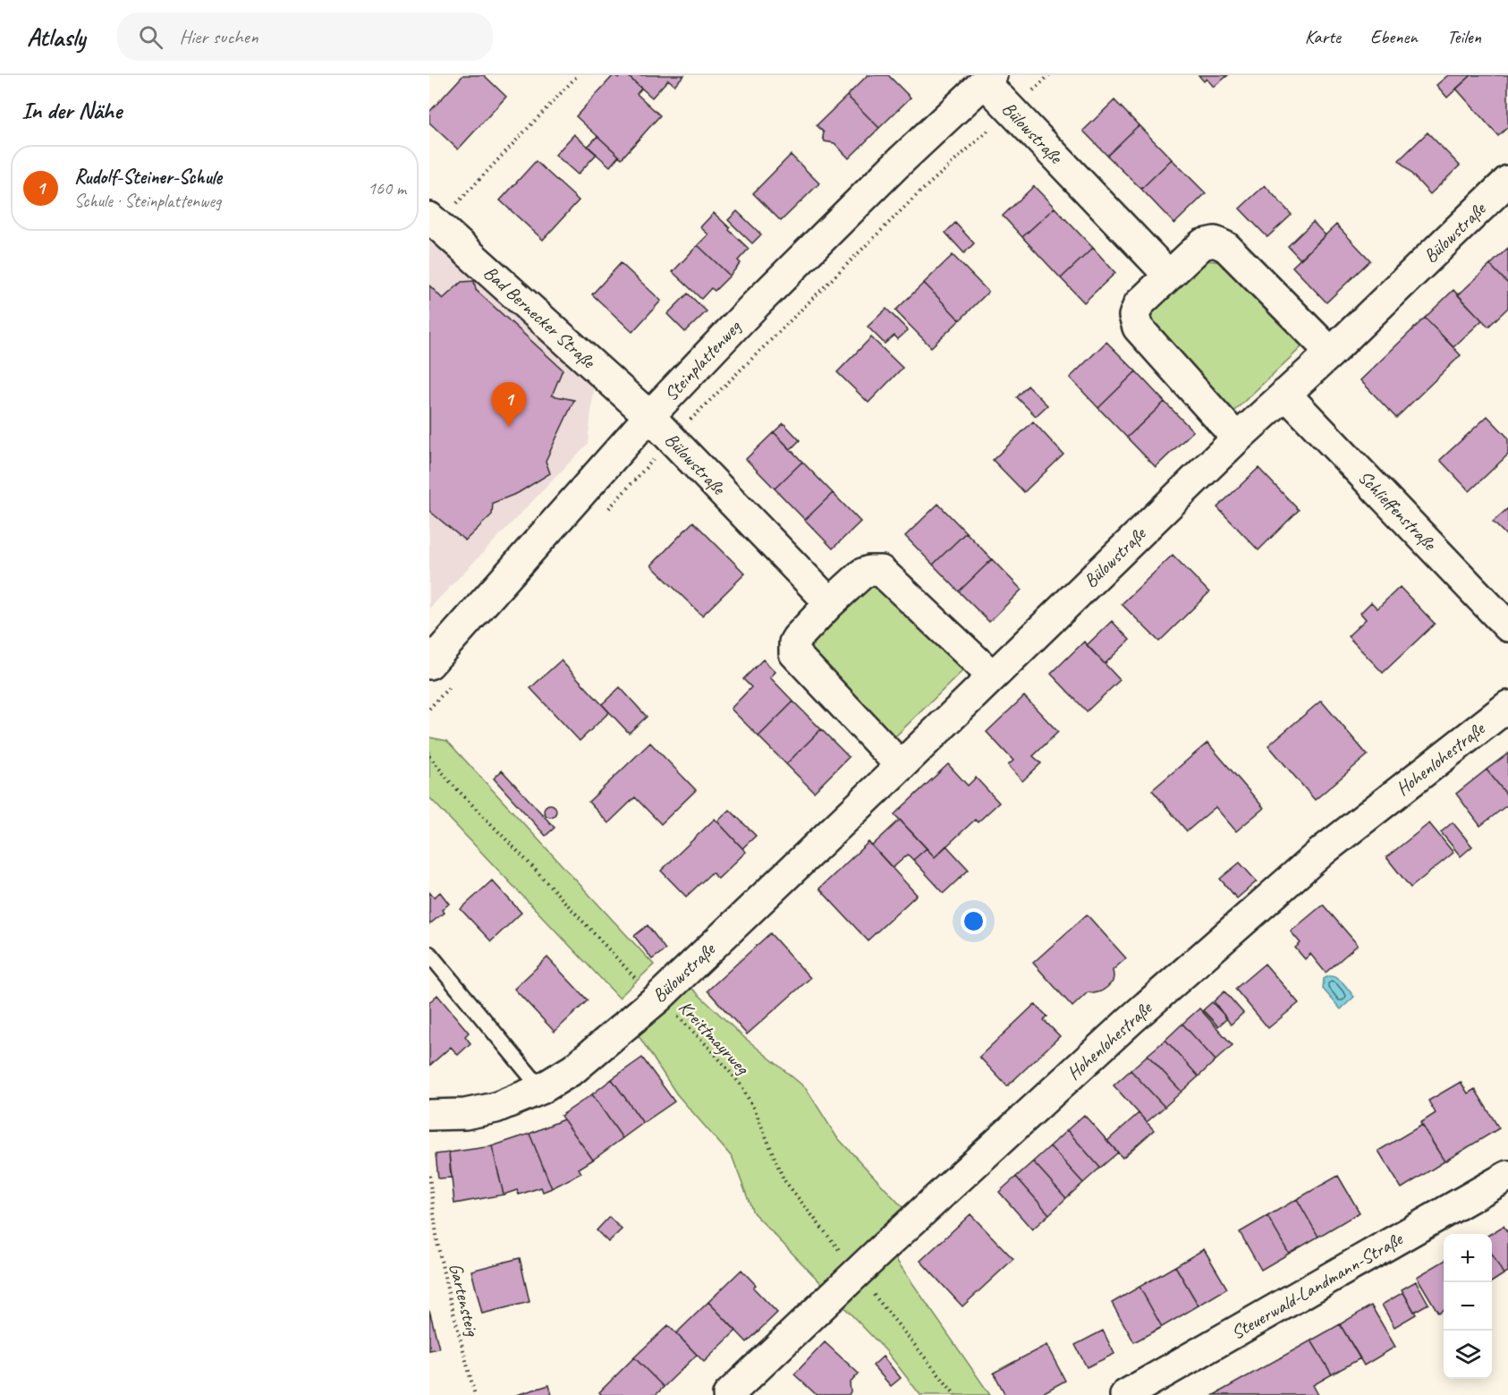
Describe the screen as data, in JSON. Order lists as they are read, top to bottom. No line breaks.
{"streets":{"street":["Bülowstraße","Bad Bernecker Straße","Steinplattenweg","Schlieffenstraße","Hohenlohestraße","Steuerwald-Landmann-Straße"],"path":["Kreittmayrweg","Gartensteig"]},"crossings":[["Bülowstraße","Bad Bernecker Straße"],["Bülowstraße","Steinplattenweg"],["Bülowstraße","Schlieffenstraße"],["Bülowstraße","Kreittmayrweg"],["Bad Bernecker Straße","Steinplattenweg"],["Hohenlohestraße","Kreittmayrweg"]],"page":{"header":"Atlasly","search":"Hier suchen","nav":["Karte","Ebenen","Teilen"],"heading":"In der Nähe","list":[{"mark":"1","name":"Rudolf-Steiner-Schule","note":"Schule · Steinplattenweg","value":"160 m"}],"pins":"1","map_buttons":["+","−"]}}
